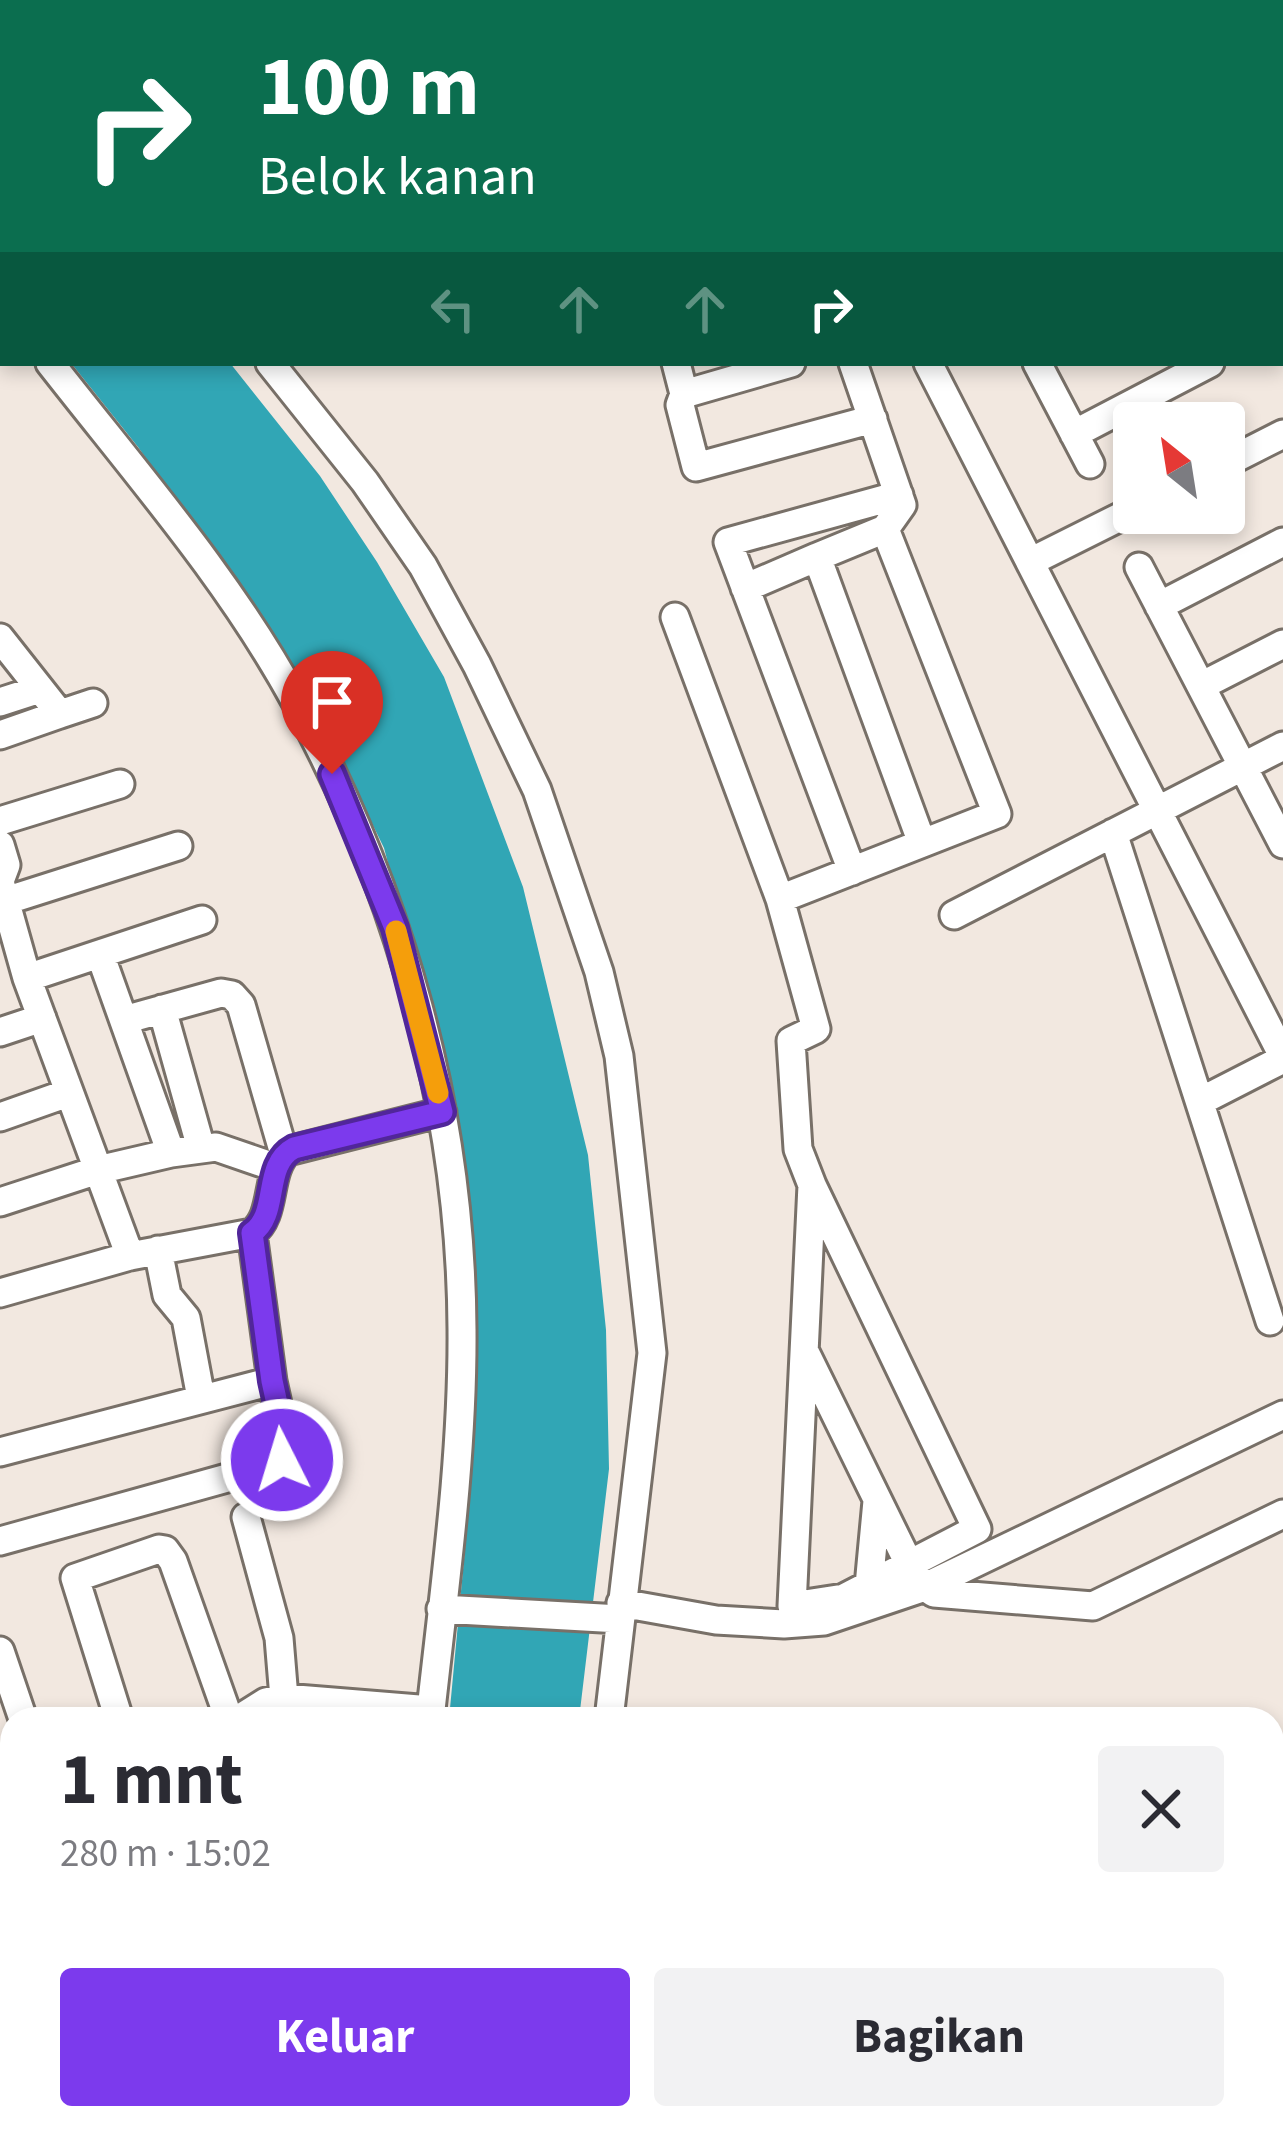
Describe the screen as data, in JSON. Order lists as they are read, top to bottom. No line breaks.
{"north":"top left","page":{"turn":["100 m","Belok kanan"],"heading":["1 mnt","280 m · 15:02"],"buttons":["Keluar","Bagikan"]}}
